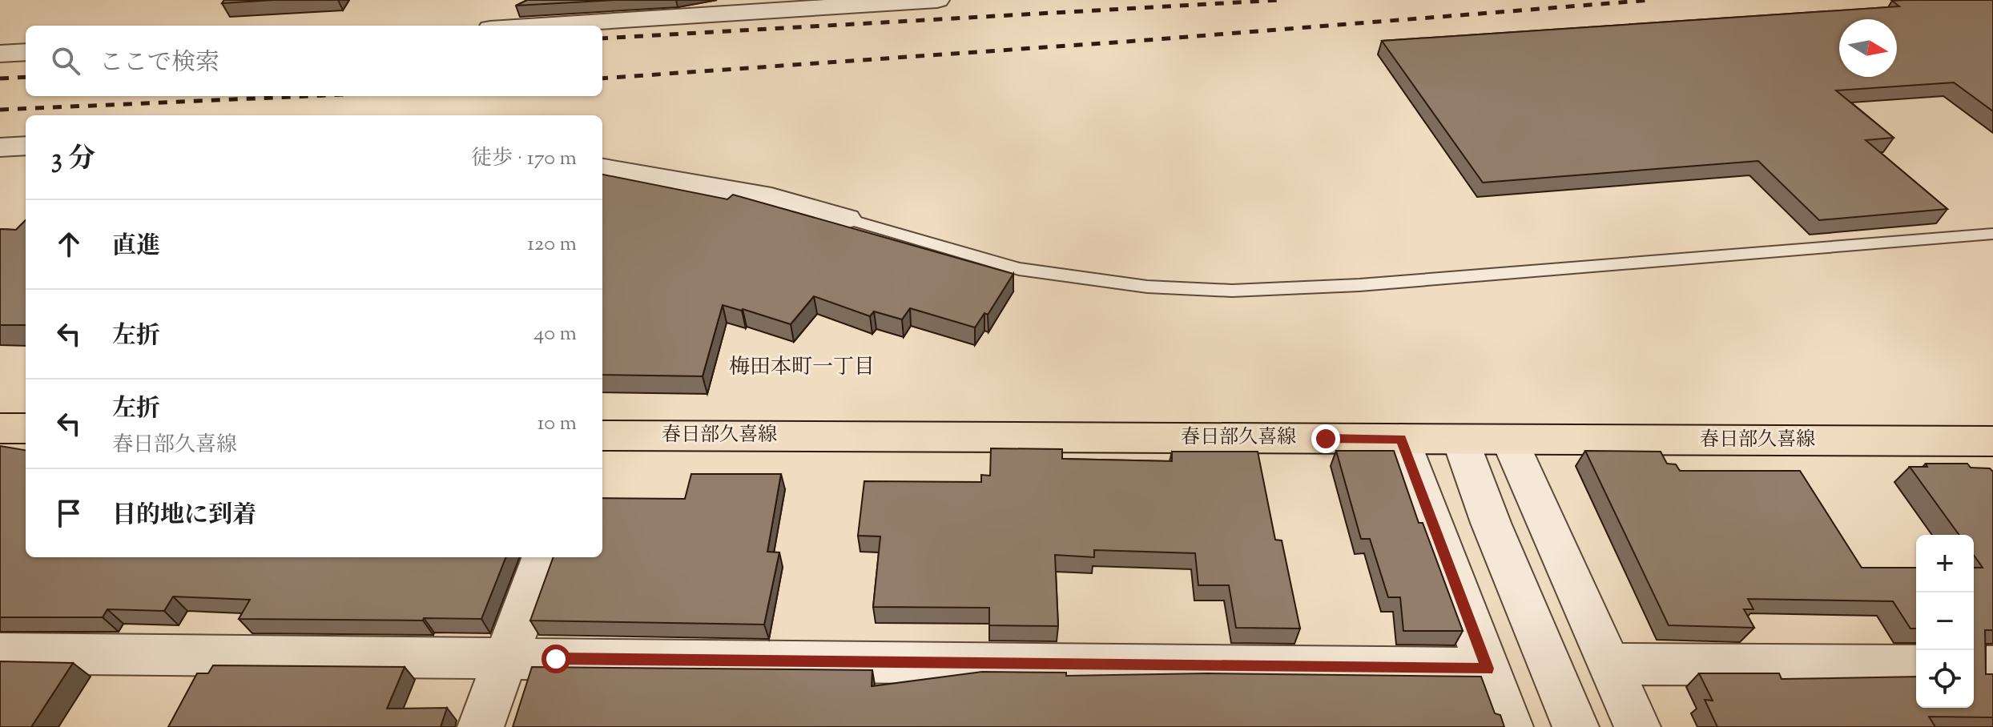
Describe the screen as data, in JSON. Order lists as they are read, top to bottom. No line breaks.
{"streets":{"main road":["春日部久喜線"]},"districts":["梅田本町一丁目"],"north":"right","page":{"search":"ここで検索","heading":["3 分","徒歩 · 170 m"],"list":[["直進","120 m"],["左折","40 m"],["左折","春日部久喜線","10 m"],"目的地に到着"],"map_buttons":["+","−"]}}
